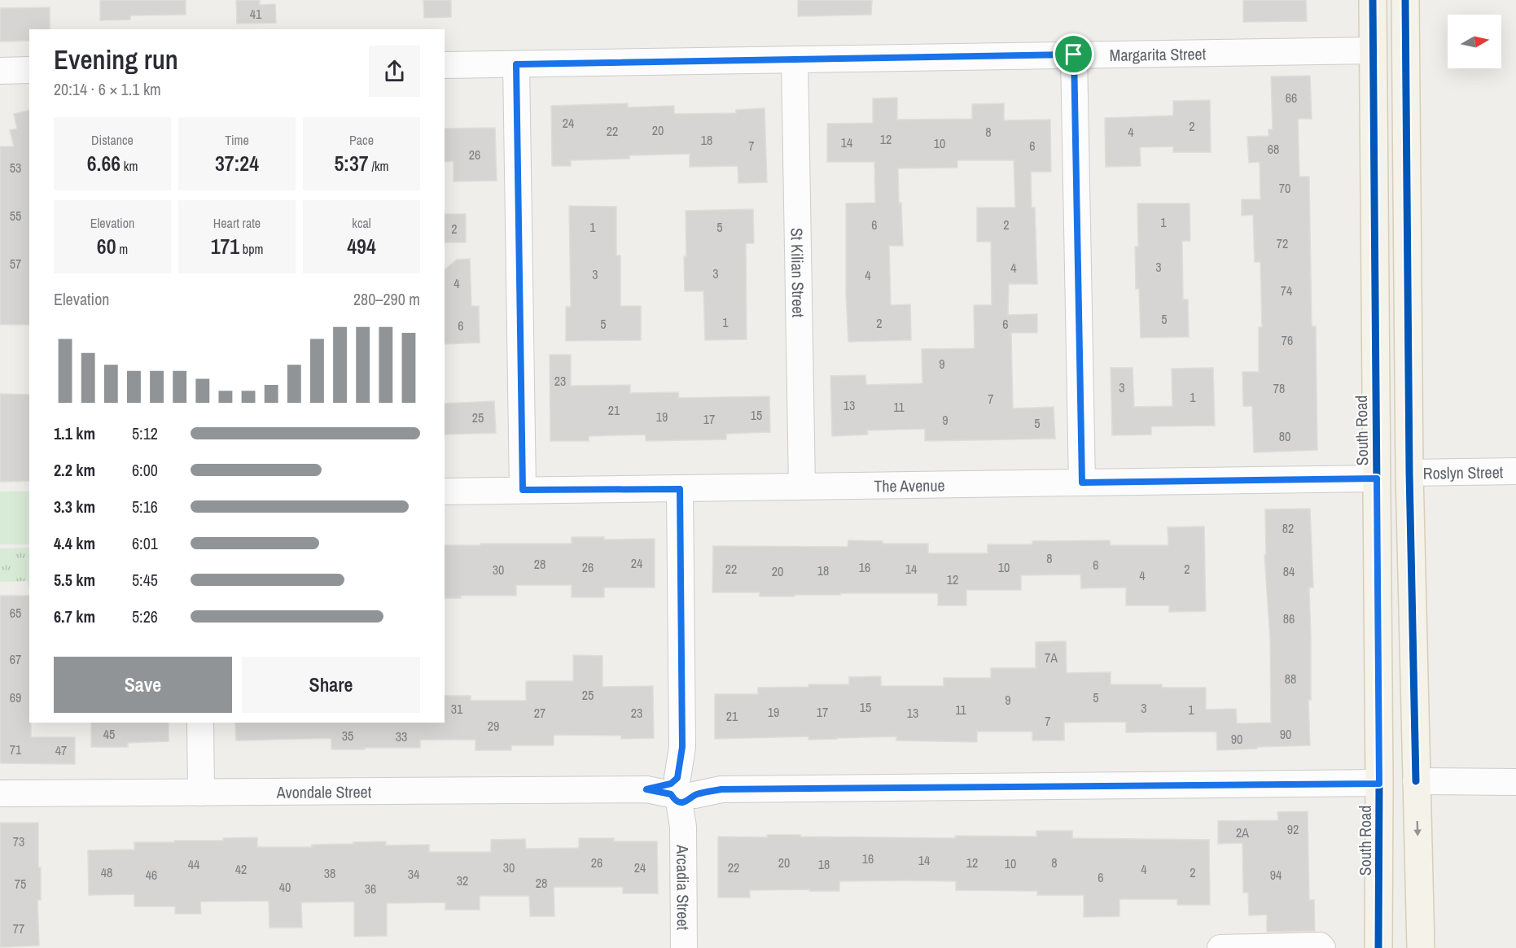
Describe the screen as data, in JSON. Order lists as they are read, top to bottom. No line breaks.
{"streets":{"main road":["South Road"],"street":["Margarita Street","St Kilian Street","Roslyn Street","The Avenue","Avondale Street","Arcadia Street"]},"crossings":[["Margarita Street","St Kilian Street"],["Margarita Street","South Road"],["St Kilian Street","The Avenue"],["South Road","The Avenue"],["South Road","Avondale Street"],["The Avenue","Arcadia Street"],["Avondale Street","Arcadia Street"]],"house_numbers":["41","66","24","2","20","22","8","4","12","18","14","10","7","6","68","26","53","70","55","1","6","2","1","5","2","72","57","3","4","3","3","4","4","74","5","1","2","5","6","6","76","9","23","3","78","1","7","13","11","21","15","19","25","17","9","5","80","82","8","24","28","6","26","16","10","22","14","2","30","18","20","84","4","12","65","86","7A","67","88","25","69","5","9","15","3","31","11","1","19","17","27","23","13","21","7","29","45","90","35","33","90","71","47","92","2A","73","16","14","26","20","12","8","10","44","18","30","24","22","42","4","48","2","38","34","46","94","6","32","28","75","40","36","77"],"north":"right","page":{"heading":["Evening run","20:14 · 6 × 1.1 km"],"stats":[["Distance","6.66 km"],["Time","37:24"],["Pace","5:37 /km"],["Elevation","60 m"],["Heart rate","171 bpm"],["kcal","494"]],"chart":["Elevation","280–290 m"],"list":[{"name":"1.1 km","note":"5:12"},{"name":"2.2 km","note":"6:00"},{"name":"3.3 km","note":"5:16"},{"name":"4.4 km","note":"6:01"},{"name":"5.5 km","note":"5:45"},{"name":"6.7 km","note":"5:26"}],"buttons":["Save","Share"]}}
